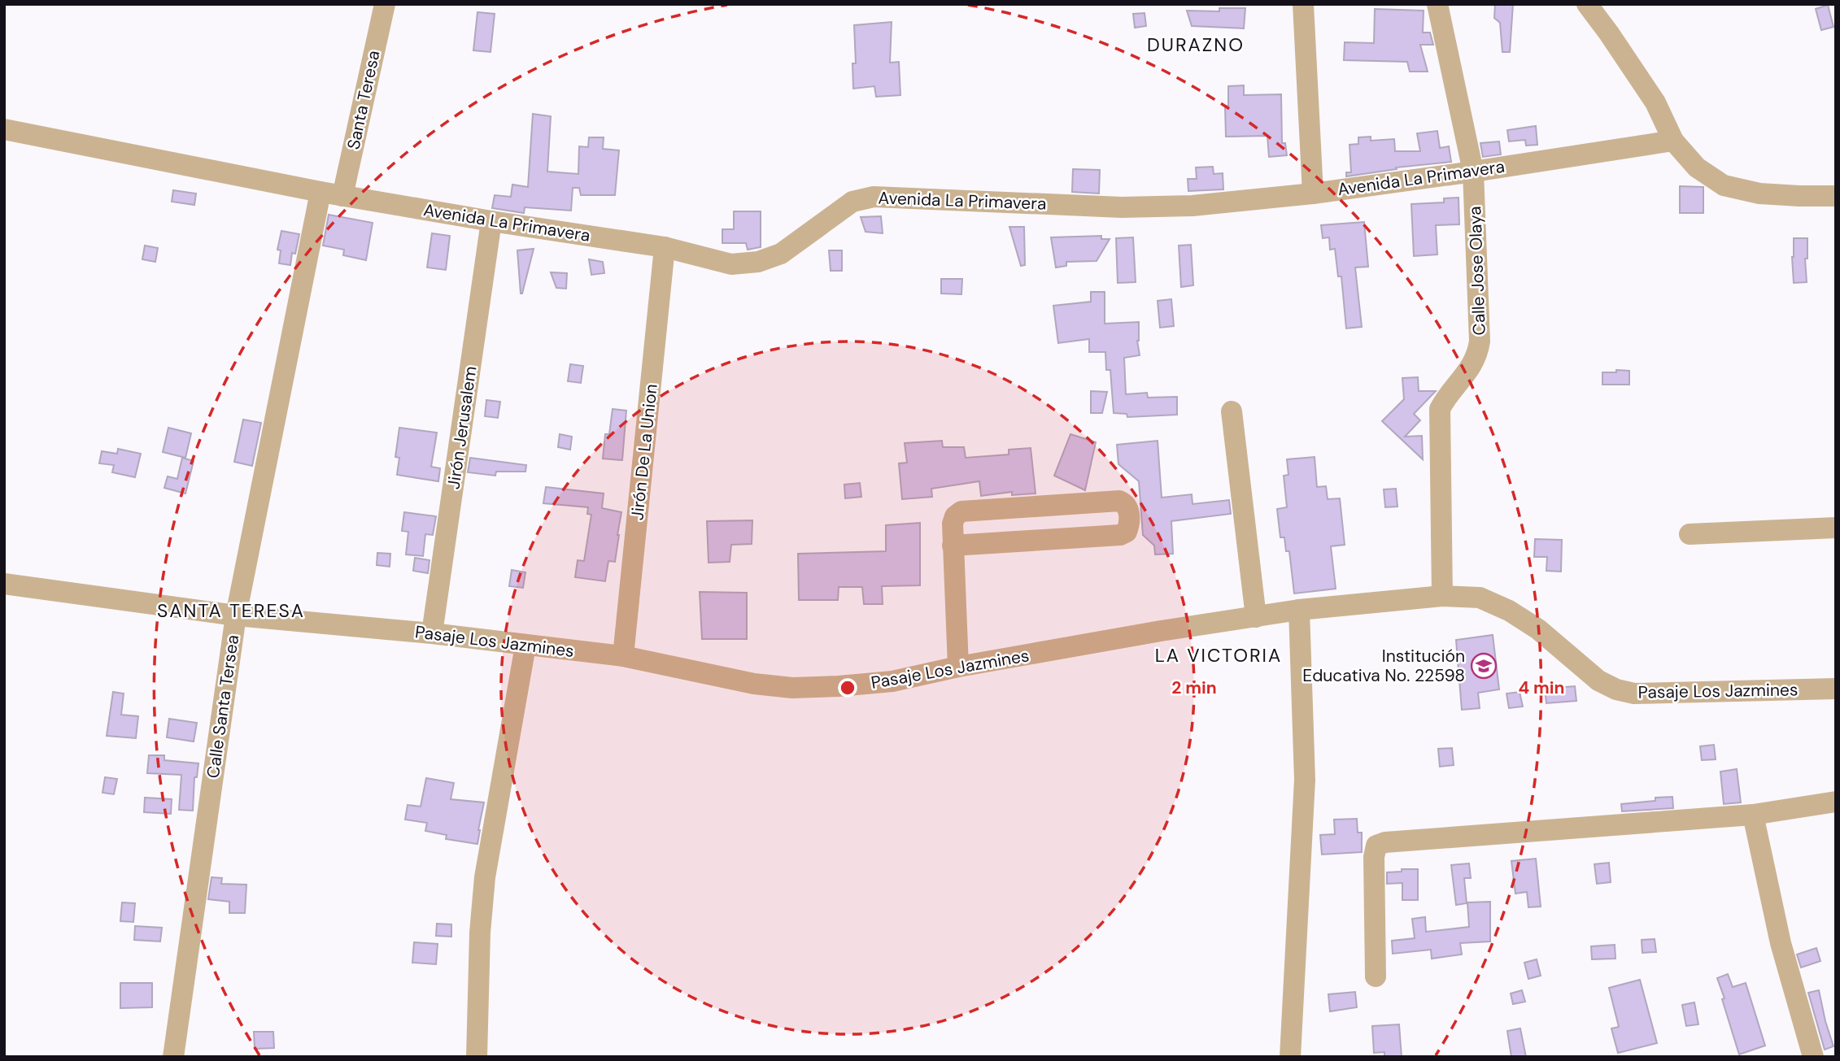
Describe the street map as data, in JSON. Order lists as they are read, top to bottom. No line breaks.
{"streets":{"street":["Santa Teresa","Avenida La Primavera","Calle Jose Olaya","Jirón Jerusalem","Jirón De La Union","Pasaje Los Jazmines","Calle Santa Tersea"]},"crossings":[["Santa Teresa","Avenida La Primavera"],["Avenida La Primavera","Calle Jose Olaya"],["Avenida La Primavera","Jirón Jerusalem"],["Avenida La Primavera","Jirón De La Union"],["Avenida La Primavera","Calle Santa Tersea"],["Calle Jose Olaya","Pasaje Los Jazmines"],["Jirón Jerusalem","Pasaje Los Jazmines"],["Jirón De La Union","Pasaje Los Jazmines"],["Pasaje Los Jazmines","Calle Santa Tersea"]],"districts":["DURAZNO","SANTA TERESA","LA VICTORIA"],"places":{"school or university":["Institución Educativa No. 22598"]},"rings":["2 min","4 min"]}
